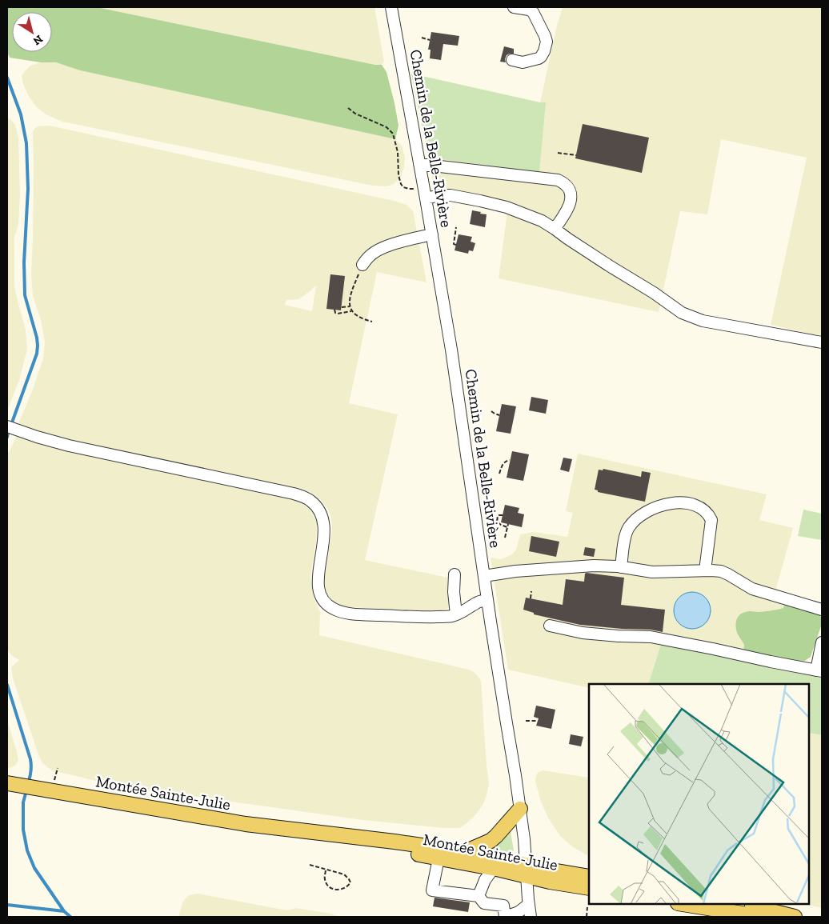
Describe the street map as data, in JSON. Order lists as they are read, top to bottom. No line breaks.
{"streets":{"main road":["Montée Sainte-Julie"],"street":["Chemin de la Belle-Rivière"]},"crossings":[["Chemin de la Belle-Rivière","Montée Sainte-Julie"]],"north":"bottom right"}
